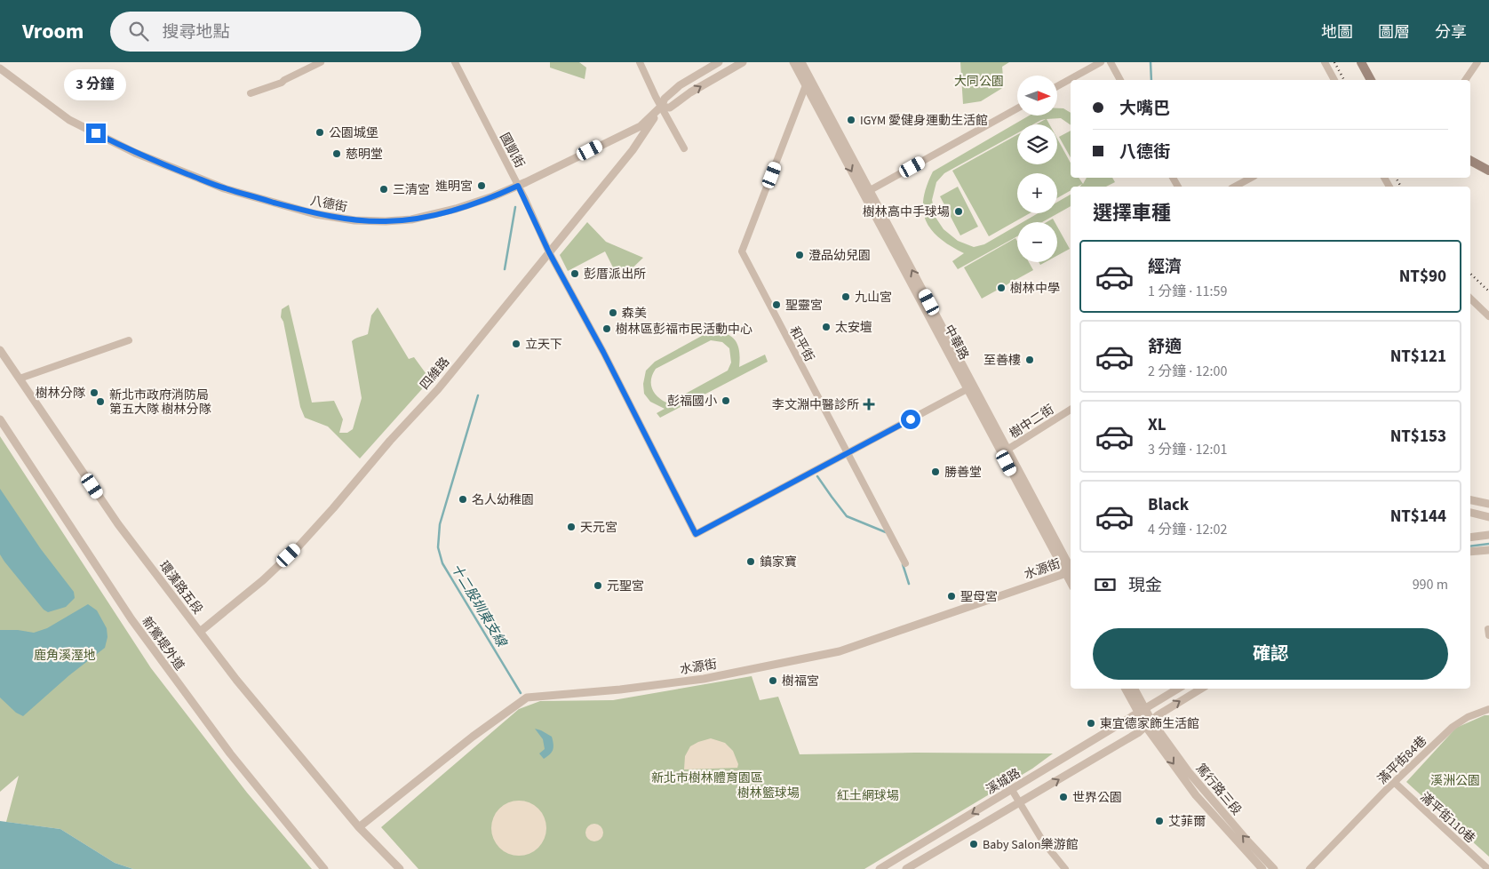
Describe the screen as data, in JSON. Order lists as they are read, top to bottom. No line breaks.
{"streets":{"street":["國凱街","八德街","中華路","和平街","四維路","樹中二街","水源街","環漢路五段","新鶯堤外道","滿平街84巷","溪城路","篤行路三段","滿平街110巷"]},"crossings":[["國凱街","八德街"],["國凱街","和平街"],["國凱街","四維路"],["八德街","四維路"],["中華路","和平街"],["中華路","樹中二街"],["四維路","環漢路五段"],["水源街","環漢路五段"],["滿平街84巷","滿平街110巷"]],"water":["十二股圳東支線"],"parks":["大同公園","鹿角溪溼地","新北市樹林體育園區","溪洲公園","樹林籃球場","紅土網球場"],"places":{"other":["IGYM 愛健身運動生活館","公園城堡","慈明堂","進明宮","三清宮","樹林高中手球場","澄品幼兒園","彭厝派出所","樹林中學","九山宮","聖靈宮","森美","太安壇","樹林區彭福市民活動中心","立天下","至善樓","樹林分隊","彭福國小","新北市政府消防局 第五大隊 樹林分隊","勝善堂","名人幼稚園","天元宮","鎮家寶","元聖宮","聖母宮","樹福宮","東宜德家飾生活館","世界公園","艾菲爾","Baby Salon樂游館"],"health":["李文淵中醫診所"]},"north":"right","page":{"header":"Vroom","search":"搜尋地點","nav":["地圖","圖層","分享"],"bubble":"3 分鐘","map_buttons":["+","−"],"banner":["大嘴巴","八德街"],"heading":"選擇車種","list":[{"name":"經濟","note":"1 分鐘 · 11:59","value":"NT$90"},{"name":"舒適","note":"2 分鐘 · 12:00","value":"NT$121"},{"name":"XL","note":"3 分鐘 · 12:01","value":"NT$153"},{"name":"Black","note":"4 分鐘 · 12:02","value":"NT$144"}],"pay":["現金","990 m"],"buttons":"確認"}}
